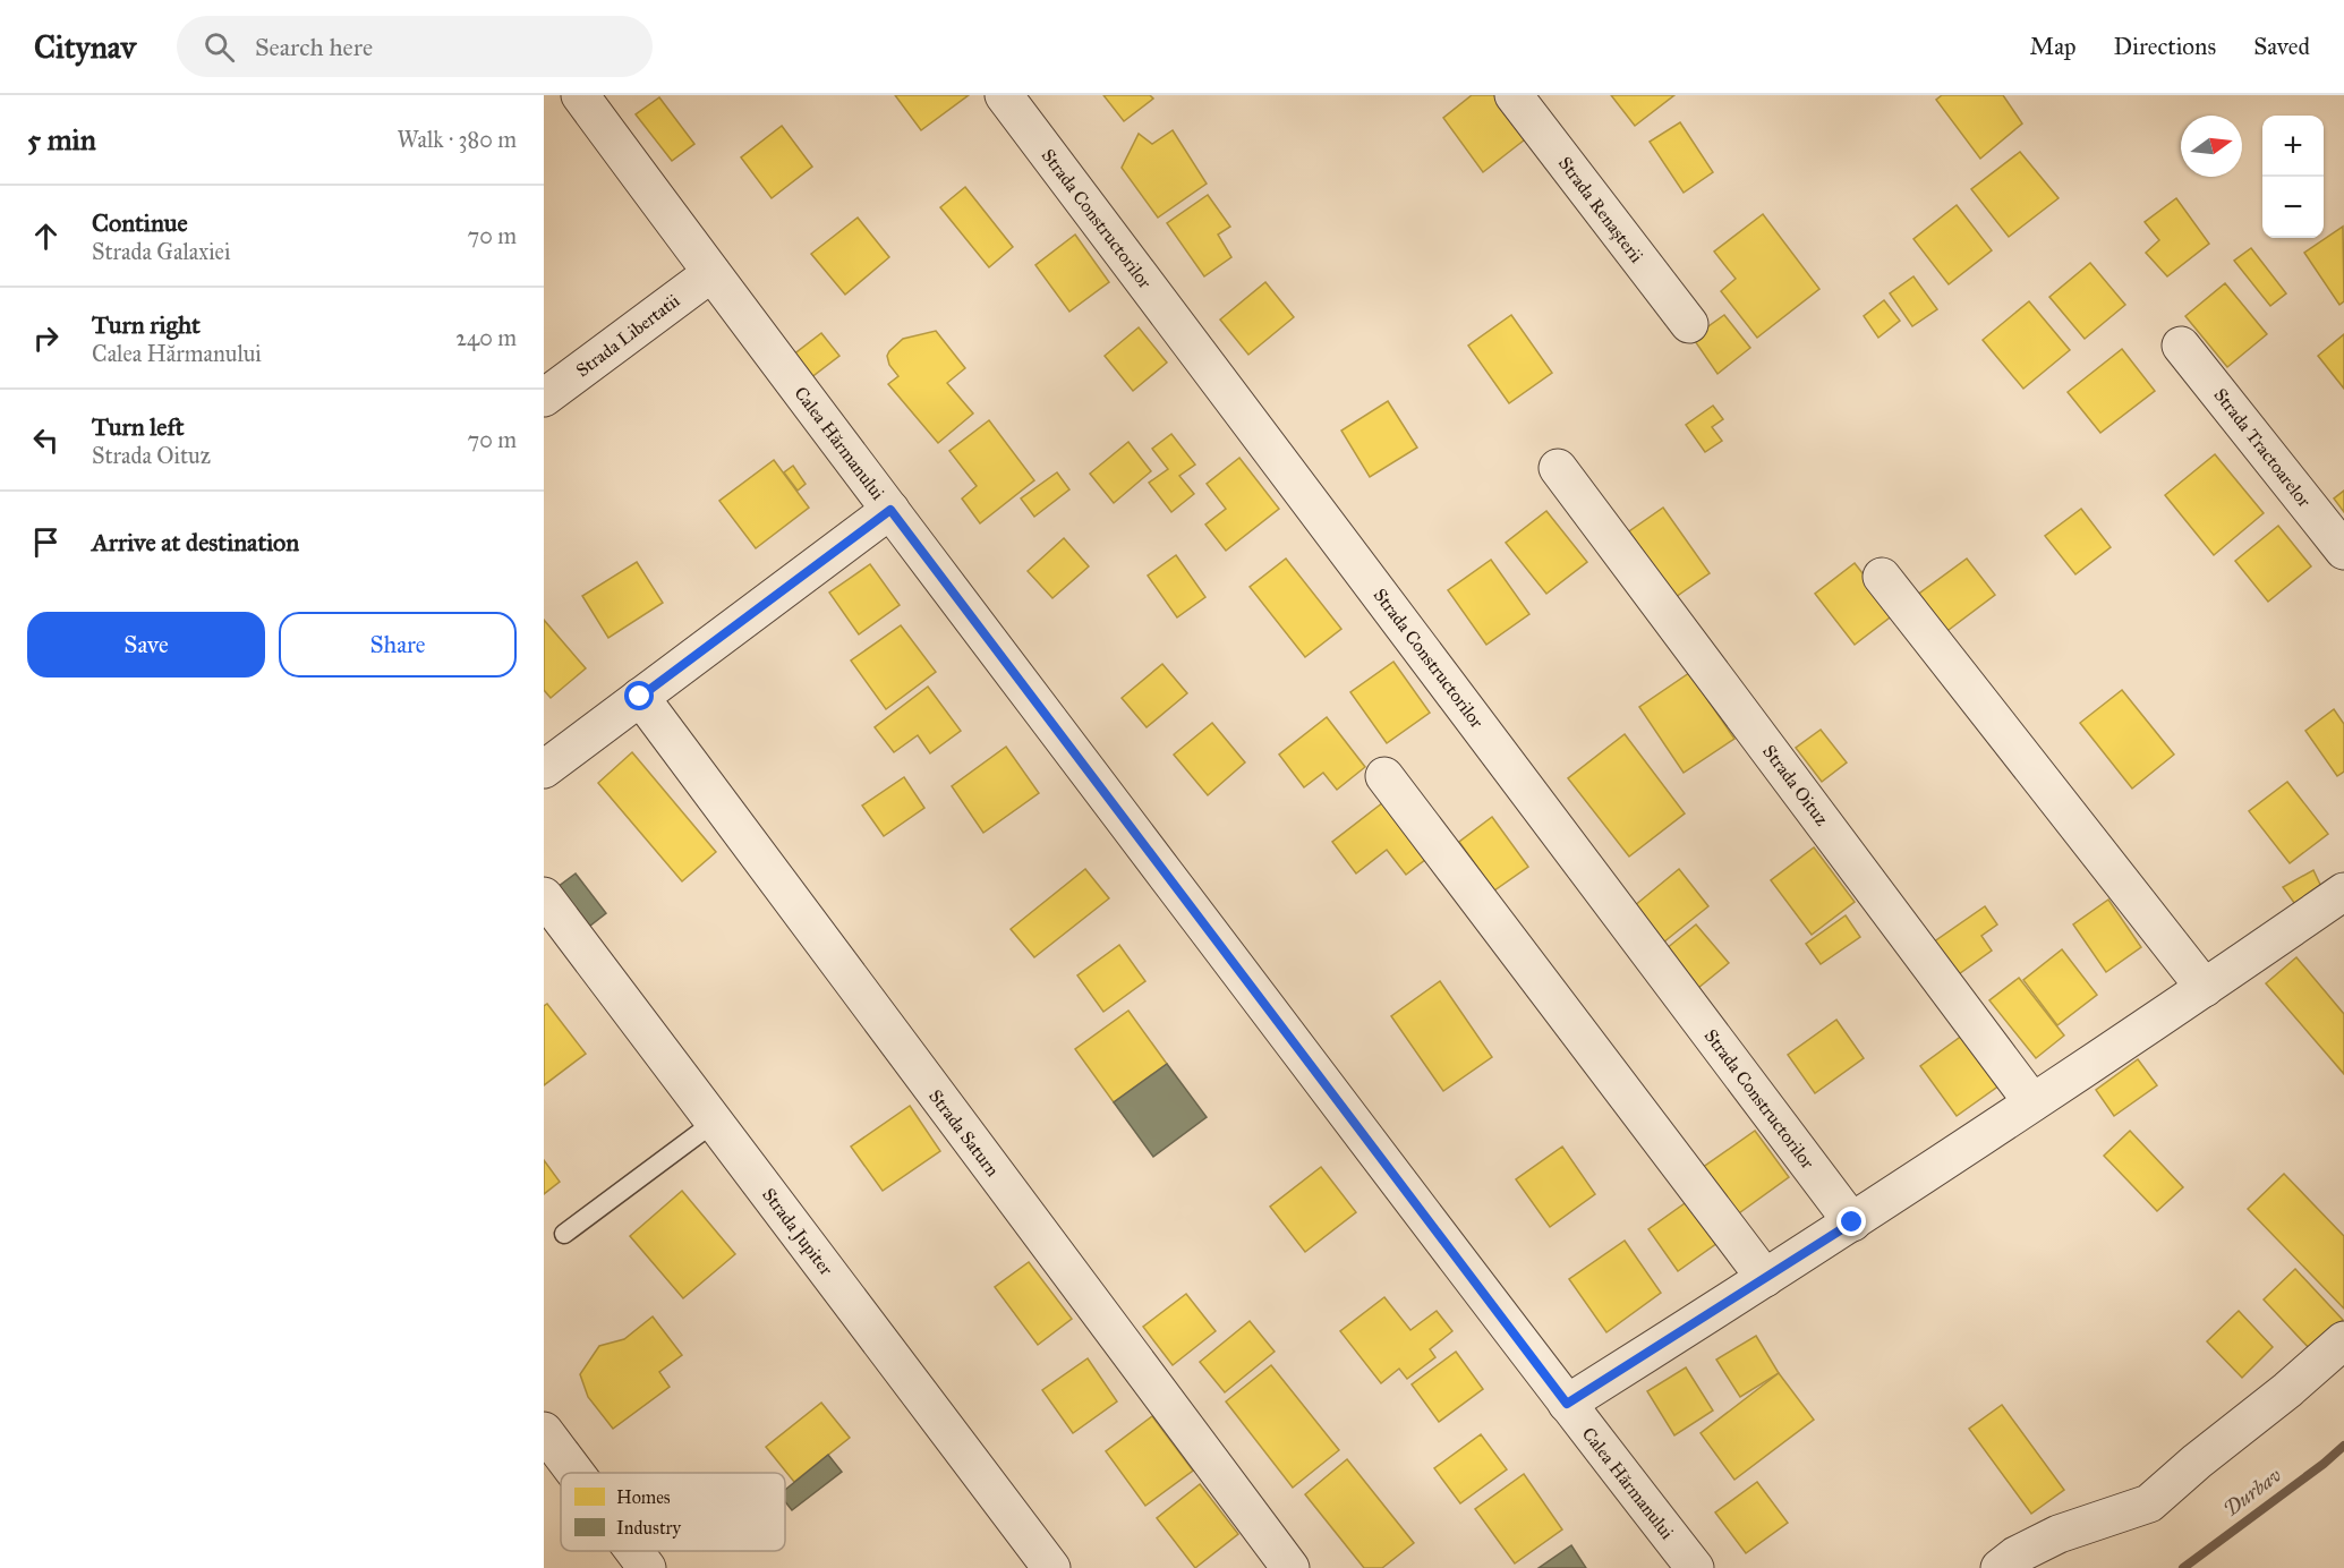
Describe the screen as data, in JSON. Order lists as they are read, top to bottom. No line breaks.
{"streets":{"street":["Strada Renașterii","Strada Constructorilor","Strada Libertatii","Calea Hărmanului","Strada Tractoarelor","Strada Oituz","Strada Saturn","Strada Jupiter"]},"crossings":[["Strada Libertatii","Calea Hărmanului"]],"water":["Durbav"],"legend":["Homes","Industry"],"north":"right","page":{"header":"Citynav","search":"Search here","nav":["Map","Directions","Saved"],"heading":["5 min","Walk · 380 m"],"map_buttons":["+","−"],"list":[["Continue","Strada Galaxiei","70 m"],["Turn right","Calea Hărmanului","240 m"],["Turn left","Strada Oituz","70 m"],"Arrive at destination"],"buttons":["Save","Share"]}}
